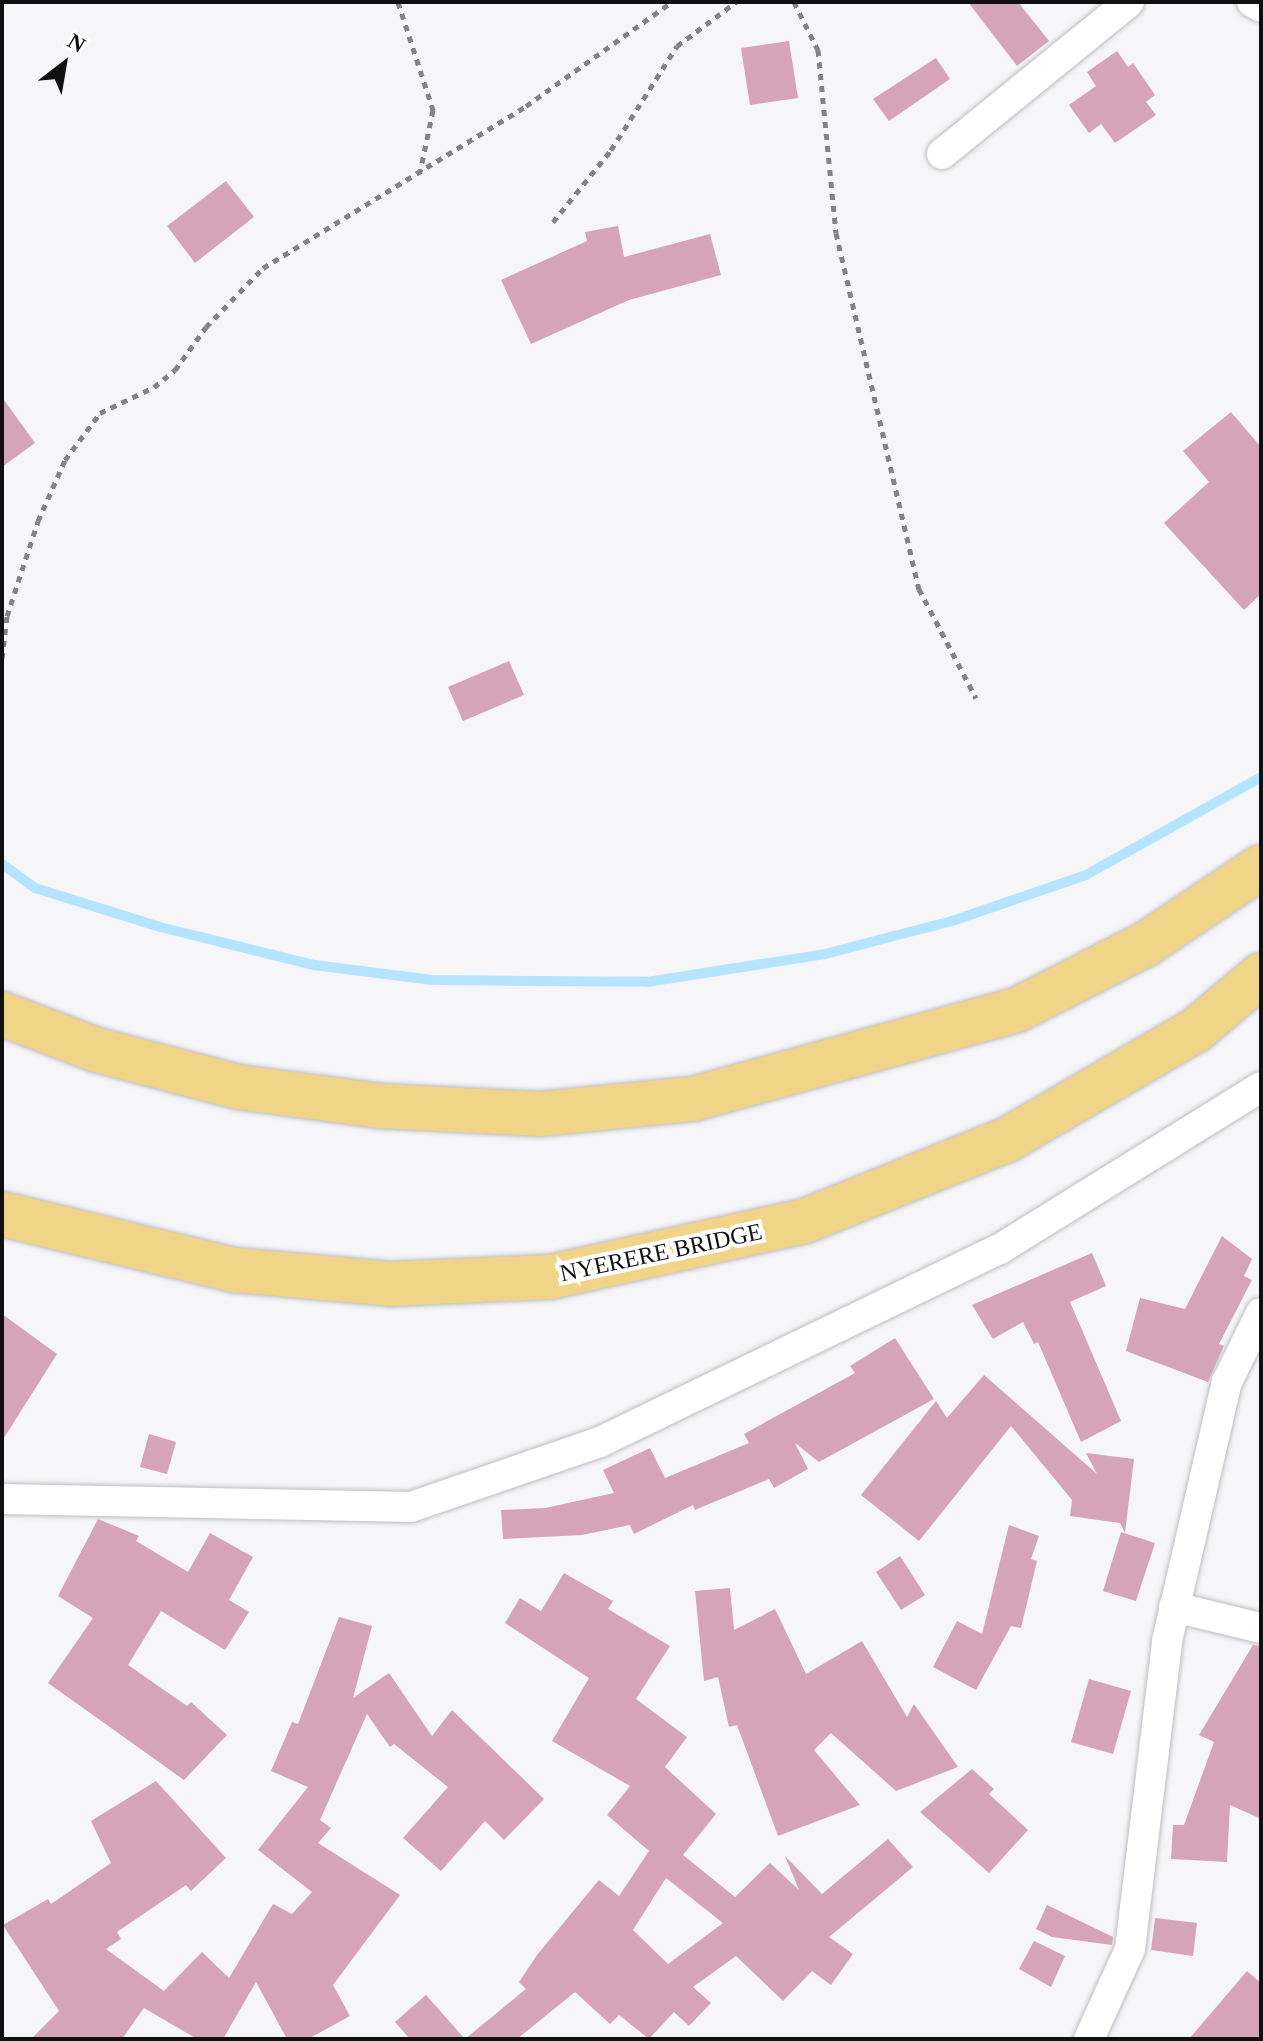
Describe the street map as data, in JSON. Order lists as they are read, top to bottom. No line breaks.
{"streets":{"main road":["NYERERE BRIDGE"]},"north":"top right"}
